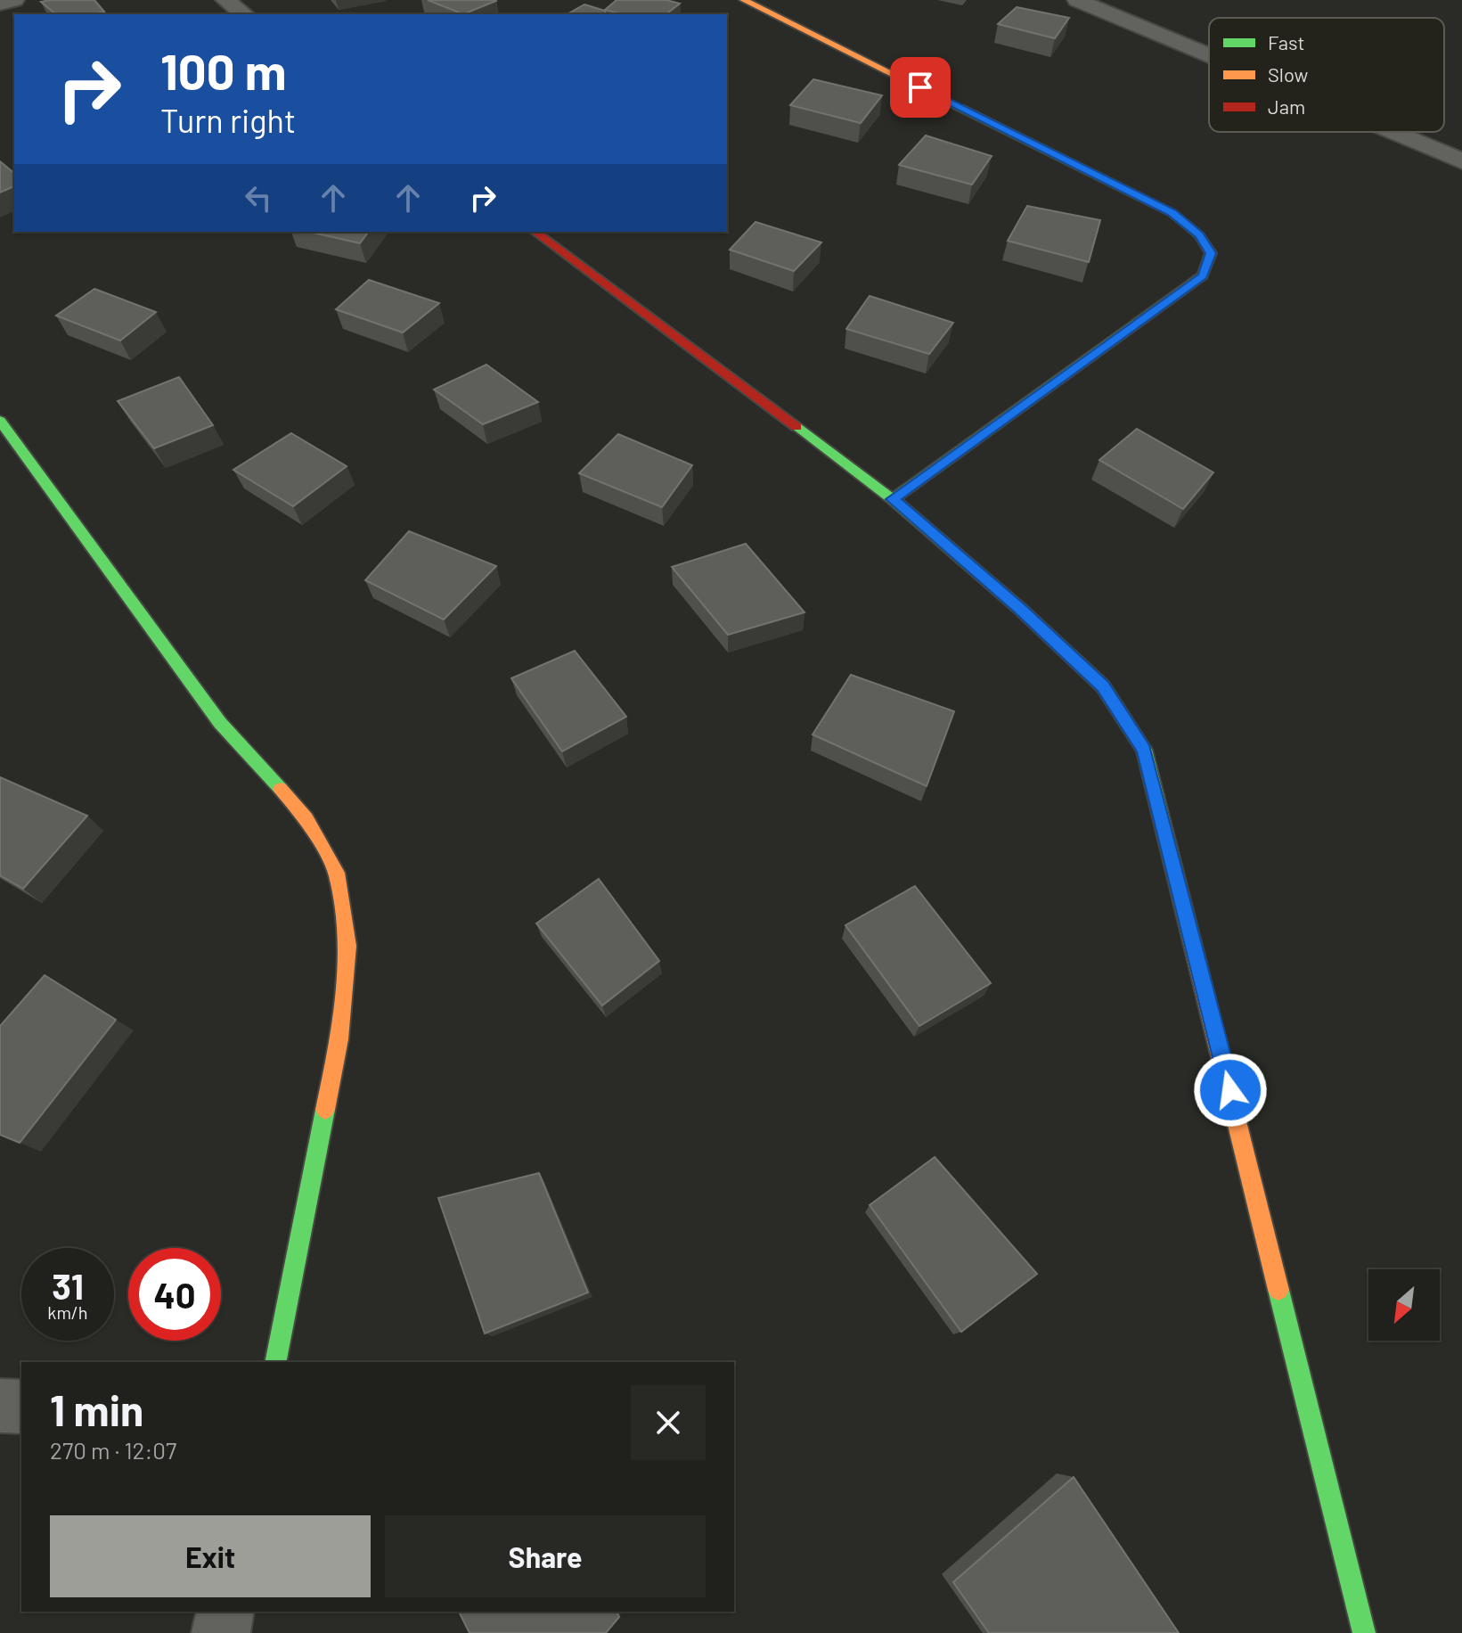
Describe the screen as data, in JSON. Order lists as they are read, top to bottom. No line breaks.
{"legend":["Fast","Slow","Jam"],"north":"bottom left","page":{"turn":["100 m","Turn right"],"speed":"31 km/h","limit":"40","heading":["1 min","270 m · 12:07"],"buttons":["Exit","Share"]}}
